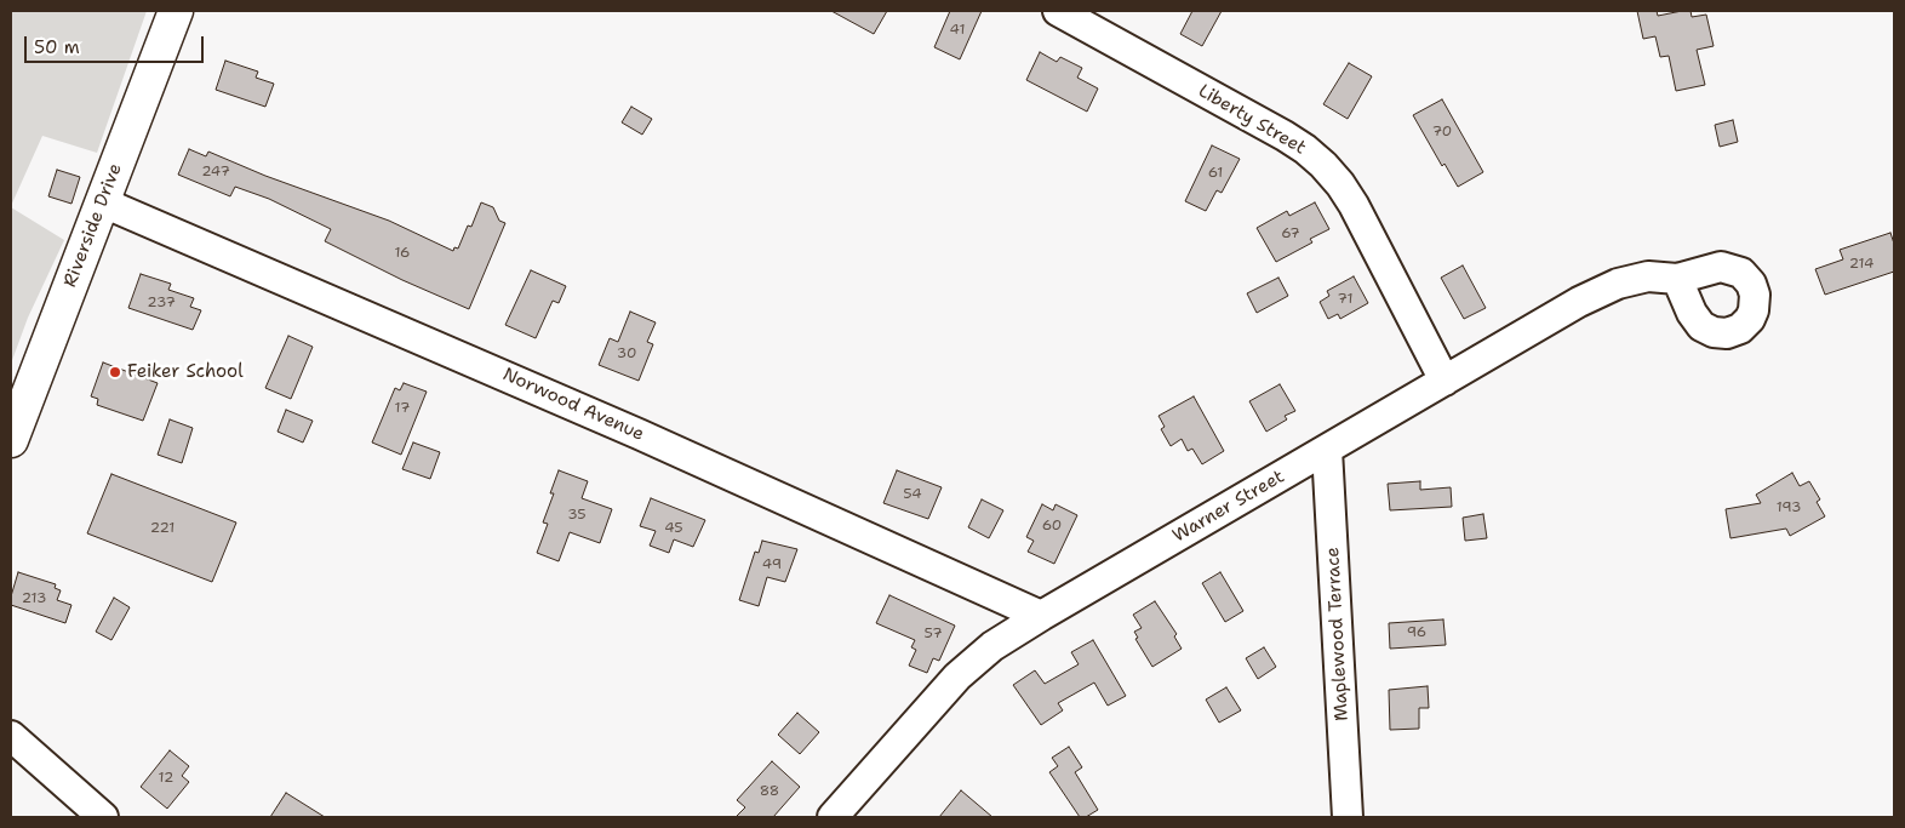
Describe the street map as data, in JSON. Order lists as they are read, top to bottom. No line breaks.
{"streets":{"street":["Liberty Street","Riverside Drive","Norwood Avenue","Warner Street","Maplewood Terrace"]},"crossings":[["Liberty Street","Warner Street"],["Riverside Drive","Norwood Avenue"],["Norwood Avenue","Warner Street"],["Warner Street","Maplewood Terrace"]],"places":["Feiker School"],"house_numbers":["41","70","247","61","67","16","214","71","237","30","17","54","193","35","60","221","45","49","213","96","57","12","88"],"scale_bar":"50 m"}
